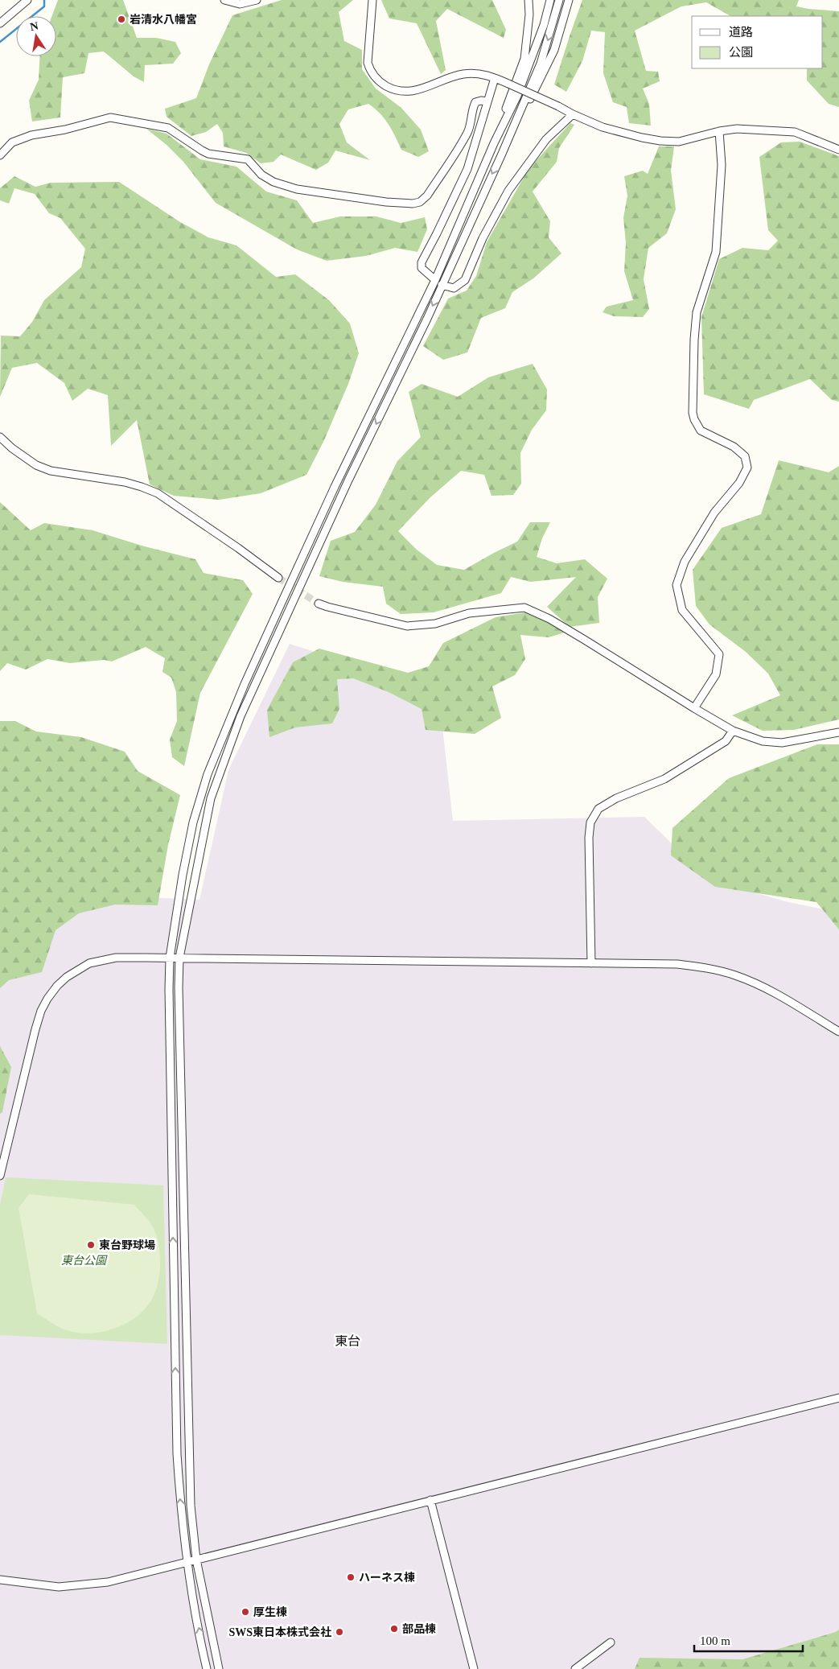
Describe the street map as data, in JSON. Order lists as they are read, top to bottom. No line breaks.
{"districts":["東台"],"parks":["東台公園"],"places":["岩清水八幡宮","東台野球場","ハーネス棟","厚生棟","部品棟","SWS東日本株式会社"],"legend":["道路","公園"],"scale_bar":"100 m","north":"top"}
